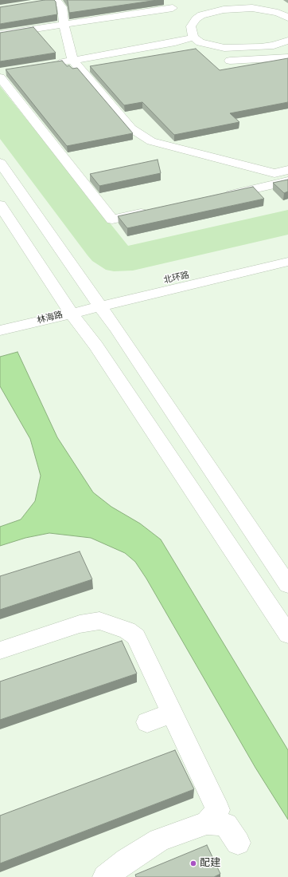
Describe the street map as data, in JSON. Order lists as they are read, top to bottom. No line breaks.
{"streets":{"street":["北环路","林海路"]},"crossings":[["北环路","林海路"]],"places":["配建"]}
